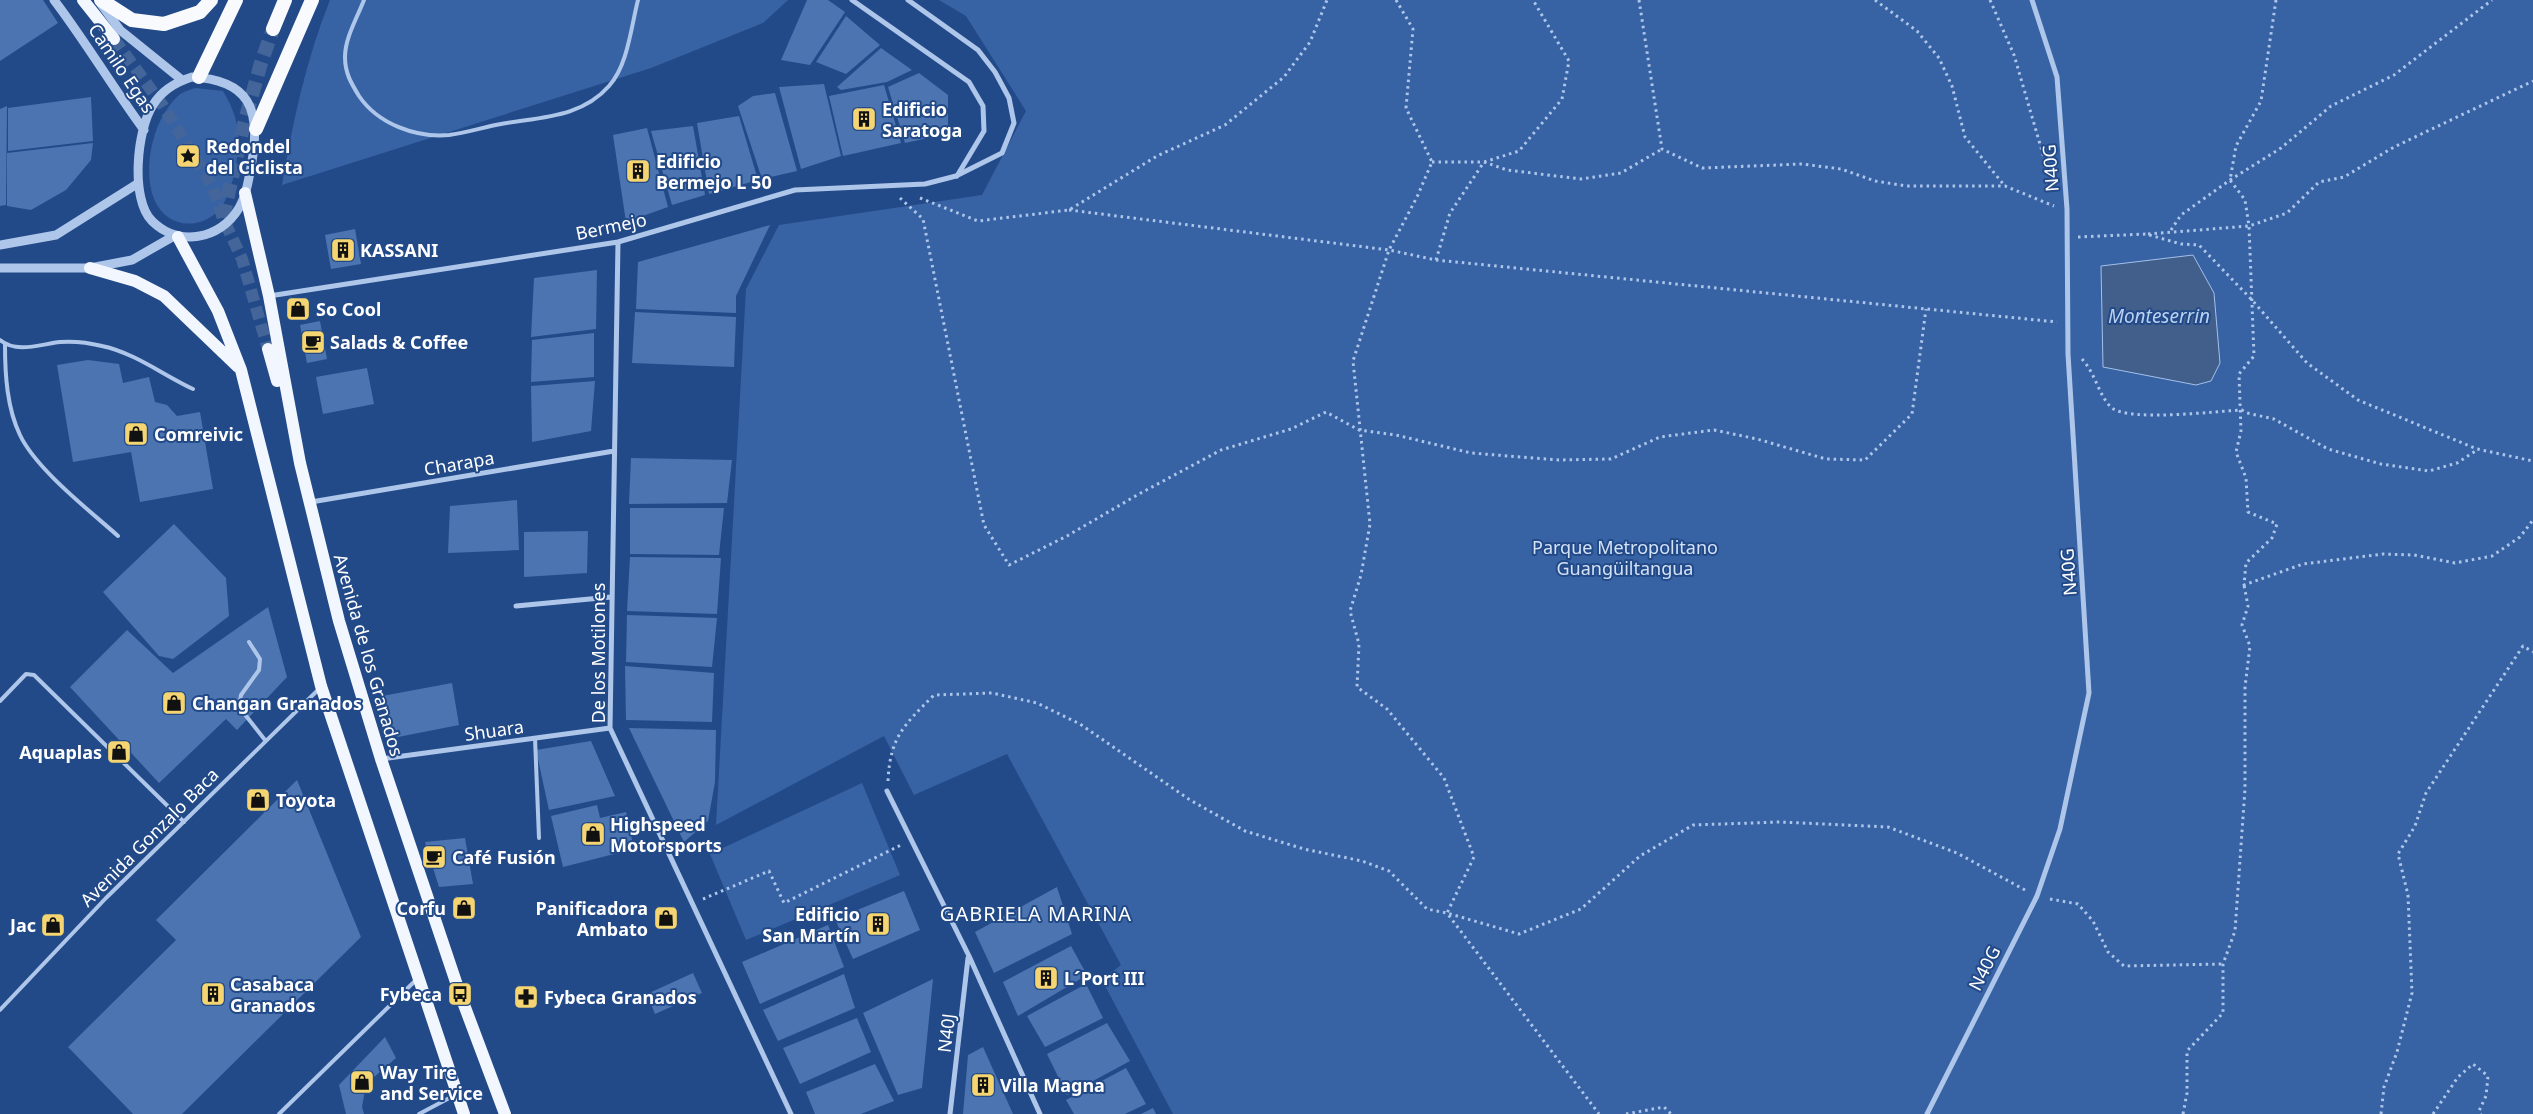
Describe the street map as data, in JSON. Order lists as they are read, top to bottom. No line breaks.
{"streets":{"main road":["Avenida de los Granados"],"street":["Camilo Egas","N40G","Bermejo","Charapa","De los Motilones","Shuara","N40J"],"lane":["Avenida Gonzalo Baca"]},"crossings":[["Camilo Egas","Avenida de los Granados"],["Bermejo","De los Motilones"],["Bermejo","Avenida de los Granados"],["Charapa","De los Motilones"],["Charapa","Avenida de los Granados"],["De los Motilones","Shuara"],["Avenida de los Granados","Shuara"]],"districts":["GABRIELA MARINA"],"water":["Monteserrin"],"parks":["Parque Metropolitano Guangüiltangua"],"places":{"building":["Edificio Saratoga","Edificio Bermejo L 50","KASSANI","Edificio San Martín","L´Port III","Casabaca Granados","Villa Magna"],"place":["Redondel del Ciclista"],"shop":["So Cool","Comreivic","Changan Granados","Aquaplas","Toyota","Highspeed Motorsports","Corfu","Panificadora Ambato","Jac","Way Tire and Service"],"cafe":["Salads & Coffee","Café Fusión"],"bus stop":["Fybeca"],"pharmacy":["Fybeca Granados"]}}
